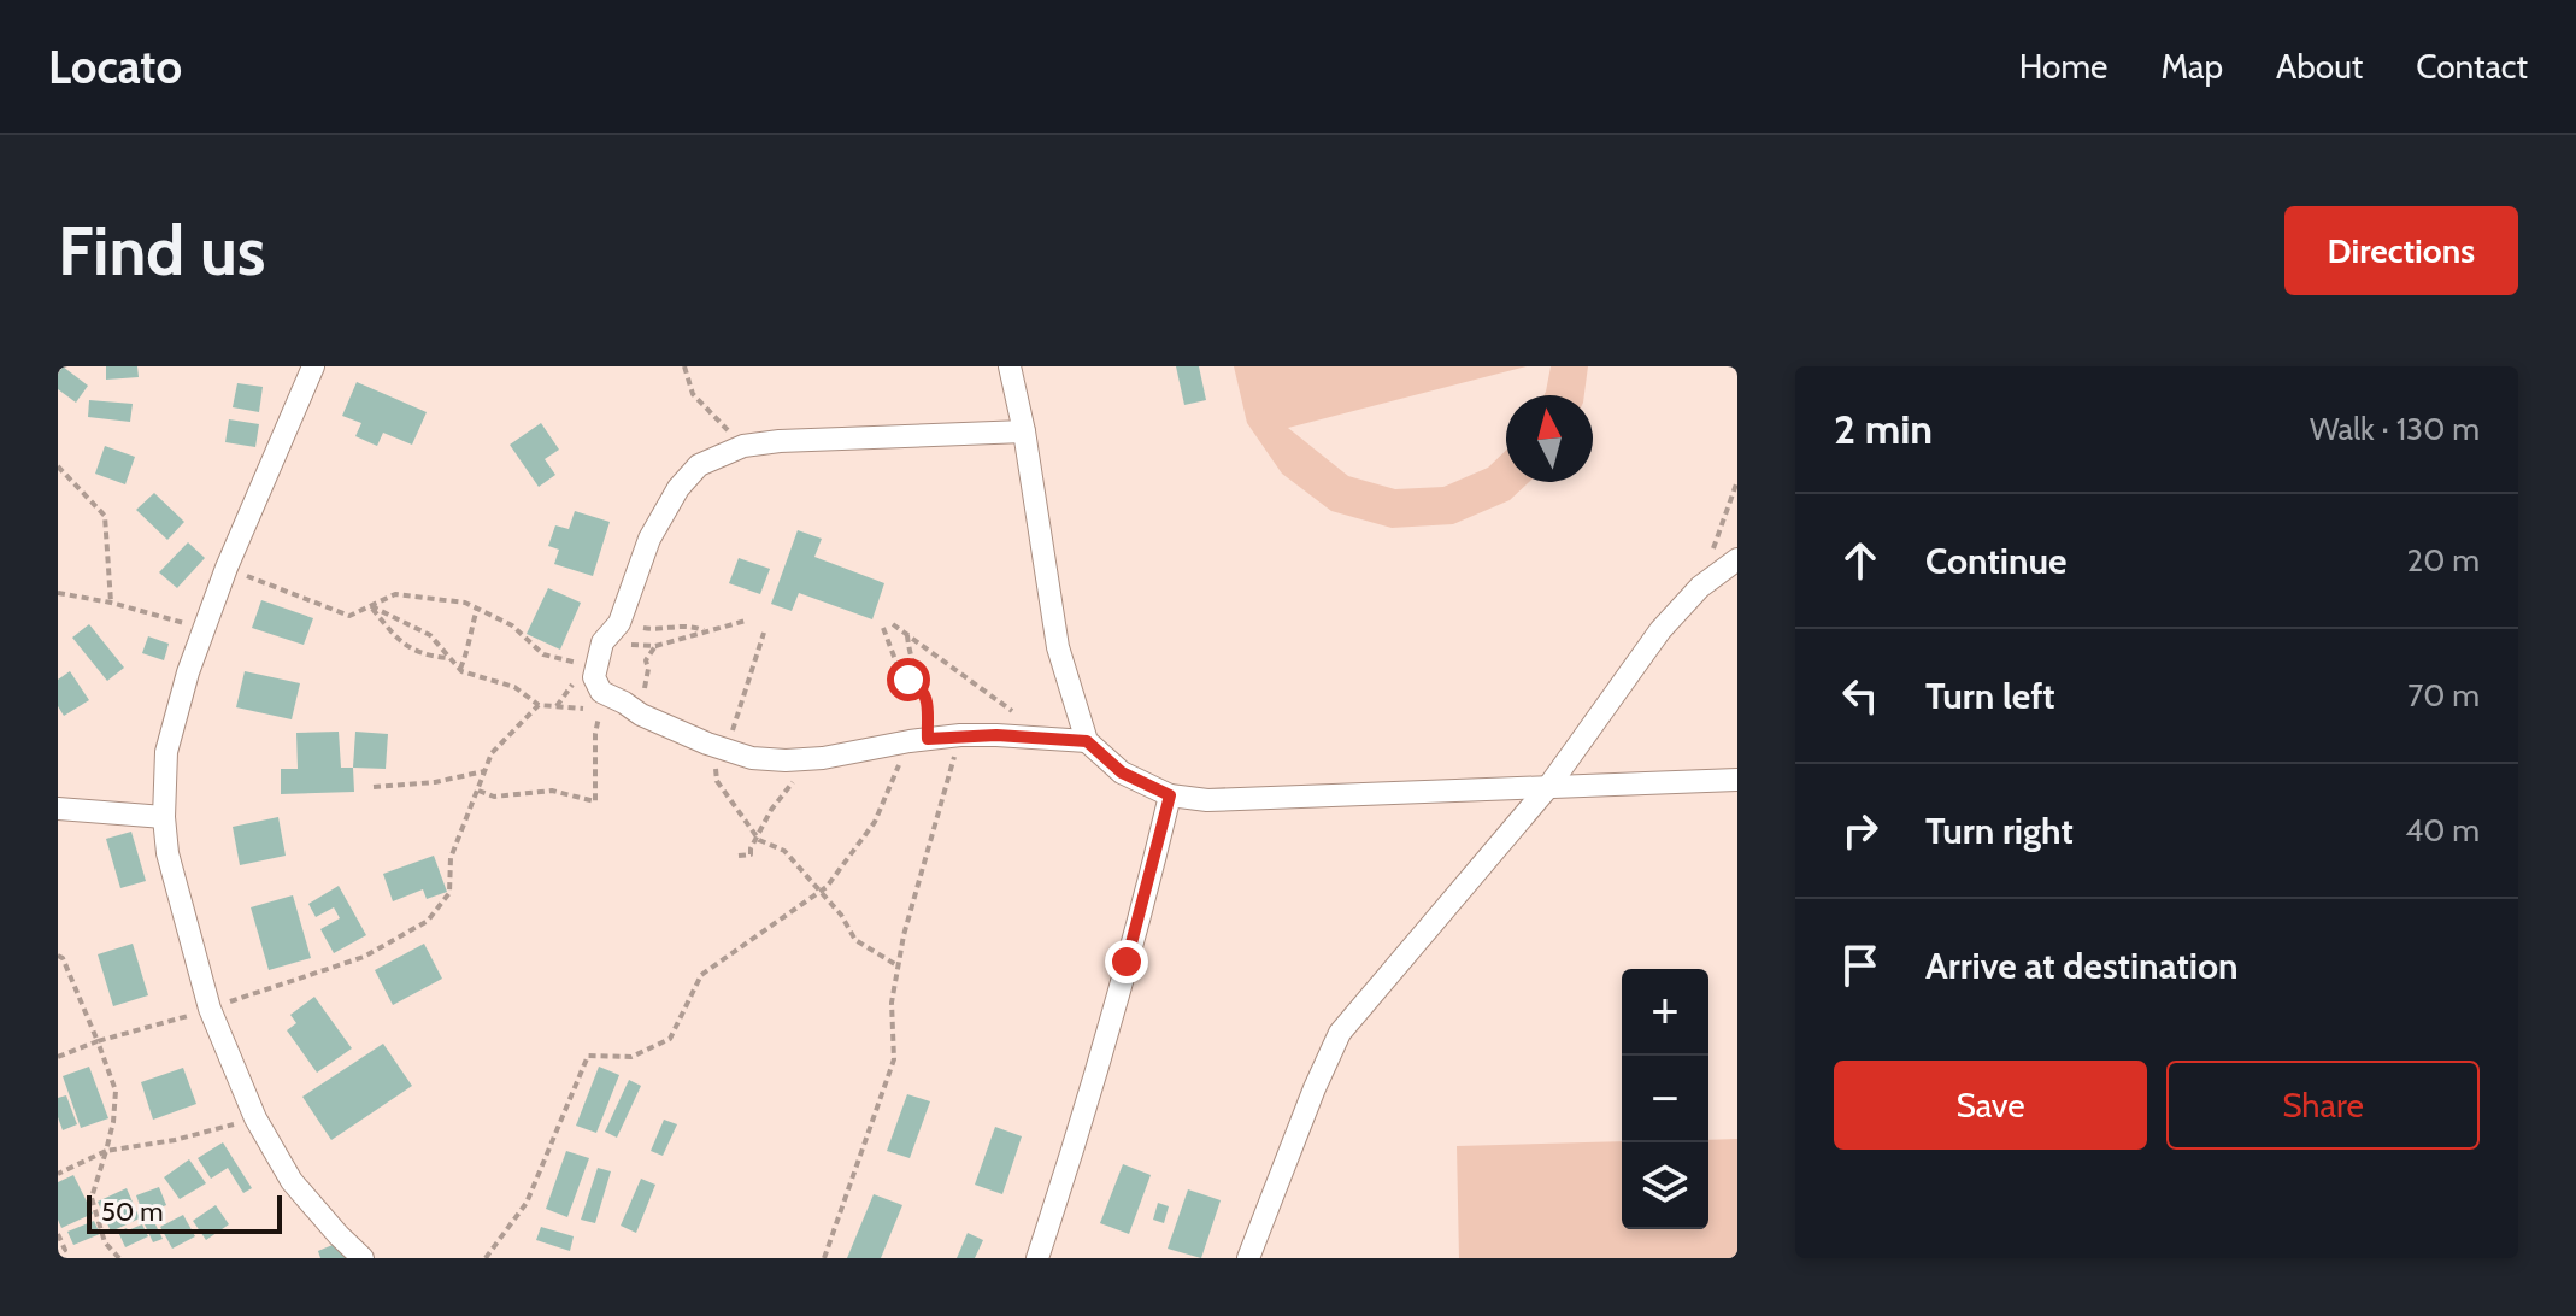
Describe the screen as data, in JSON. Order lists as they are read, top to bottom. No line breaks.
{"scale_bar":"50 m","north":"top","page":{"header":"Locato","nav":["Home","Map","About","Contact"],"buttons":["Directions",["Save","Share"]],"title":"Find us","heading":["2 min","Walk · 130 m"],"list":[["Continue","20 m"],["Turn left","70 m"],["Turn right","40 m"],"Arrive at destination"],"map_buttons":["+","−"],"scale":"50 m"}}
